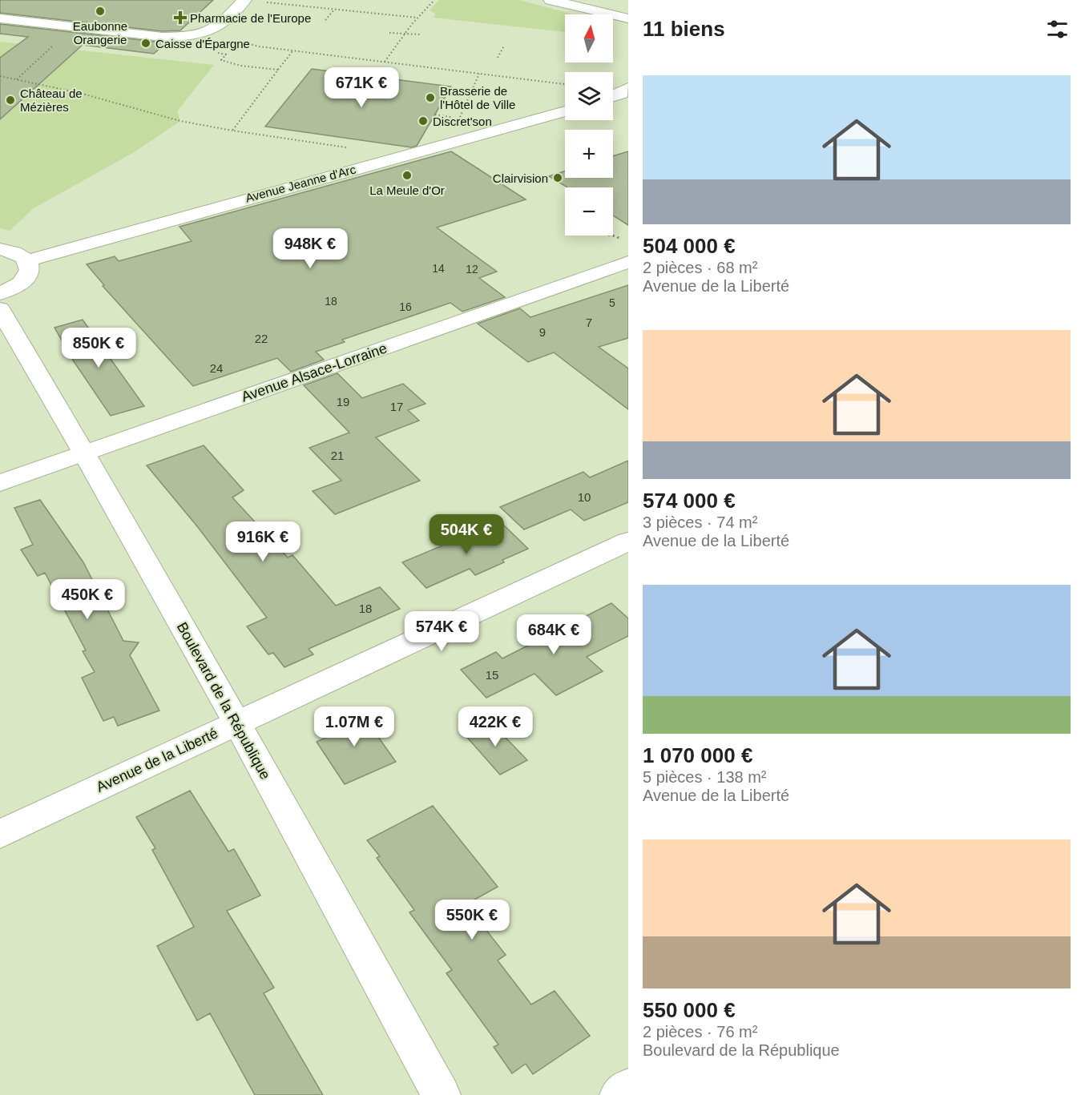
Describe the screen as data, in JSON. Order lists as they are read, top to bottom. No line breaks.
{"streets":{"street":["Avenue Jeanne d'Arc","Avenue Alsace-Lorraine","Boulevard de la République","Avenue de la Liberté"]},"crossings":[["Avenue Alsace-Lorraine","Boulevard de la République"],["Boulevard de la République","Avenue de la Liberté"]],"places":{"other":["Eaubonne Orangerie","Caisse d'Épargne","Brasserie de l'Hôtel de Ville","Château de Mézières","Discret'son","La Meule d'Or","Clairvision"],"health":["Pharmacie de l'Europe"]},"house_numbers":["14","12","18","5","16","7","9","22","24","19","17","21","10","18","15"],"north":"top","page":{"heading":"11 biens","map_buttons":["+","−"],"list":[{"name":"504 000 €","note":"2 pièces · 68 m² · Avenue de la Liberté"},{"name":"574 000 €","note":"3 pièces · 74 m² · Avenue de la Liberté"},{"name":"1 070 000 €","note":"5 pièces · 138 m² · Avenue de la Liberté"},{"name":"550 000 €","note":"2 pièces · 76 m² · Boulevard de la République"}],"price":["671K €","948K €","850K €","504K €","916K €","450K €","574K €","684K €","1.07M €","422K €","550K €"]}}
